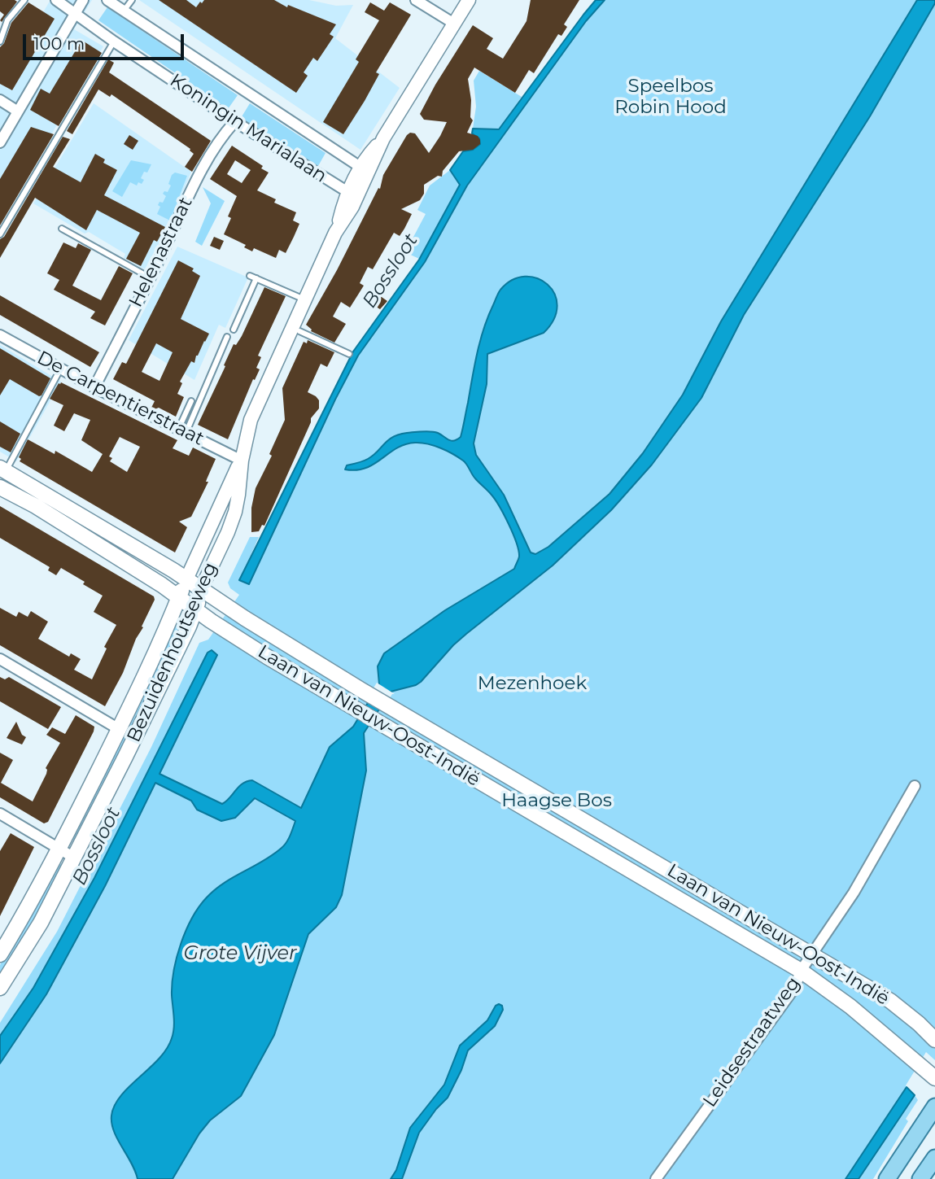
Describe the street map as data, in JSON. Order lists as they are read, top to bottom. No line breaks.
{"streets":{"main road":["Bezuidenhoutseweg","Laan van Nieuw-Oost-Indië"],"street":["Koningin Marialaan","Helenastraat","De Carpentierstraat","Leidsestraatweg"]},"crossings":[["Koningin Marialaan","Helenastraat"],["Koningin Marialaan","Bezuidenhoutseweg"],["Helenastraat","De Carpentierstraat"],["De Carpentierstraat","Bezuidenhoutseweg"],["Bezuidenhoutseweg","Laan van Nieuw-Oost-Indië"],["Laan van Nieuw-Oost-Indië","Leidsestraatweg"]],"water":["Bossloot","Grote Vijver"],"parks":["Speelbos Robin Hood","Mezenhoek","Haagse Bos"],"scale_bar":"100 m"}
